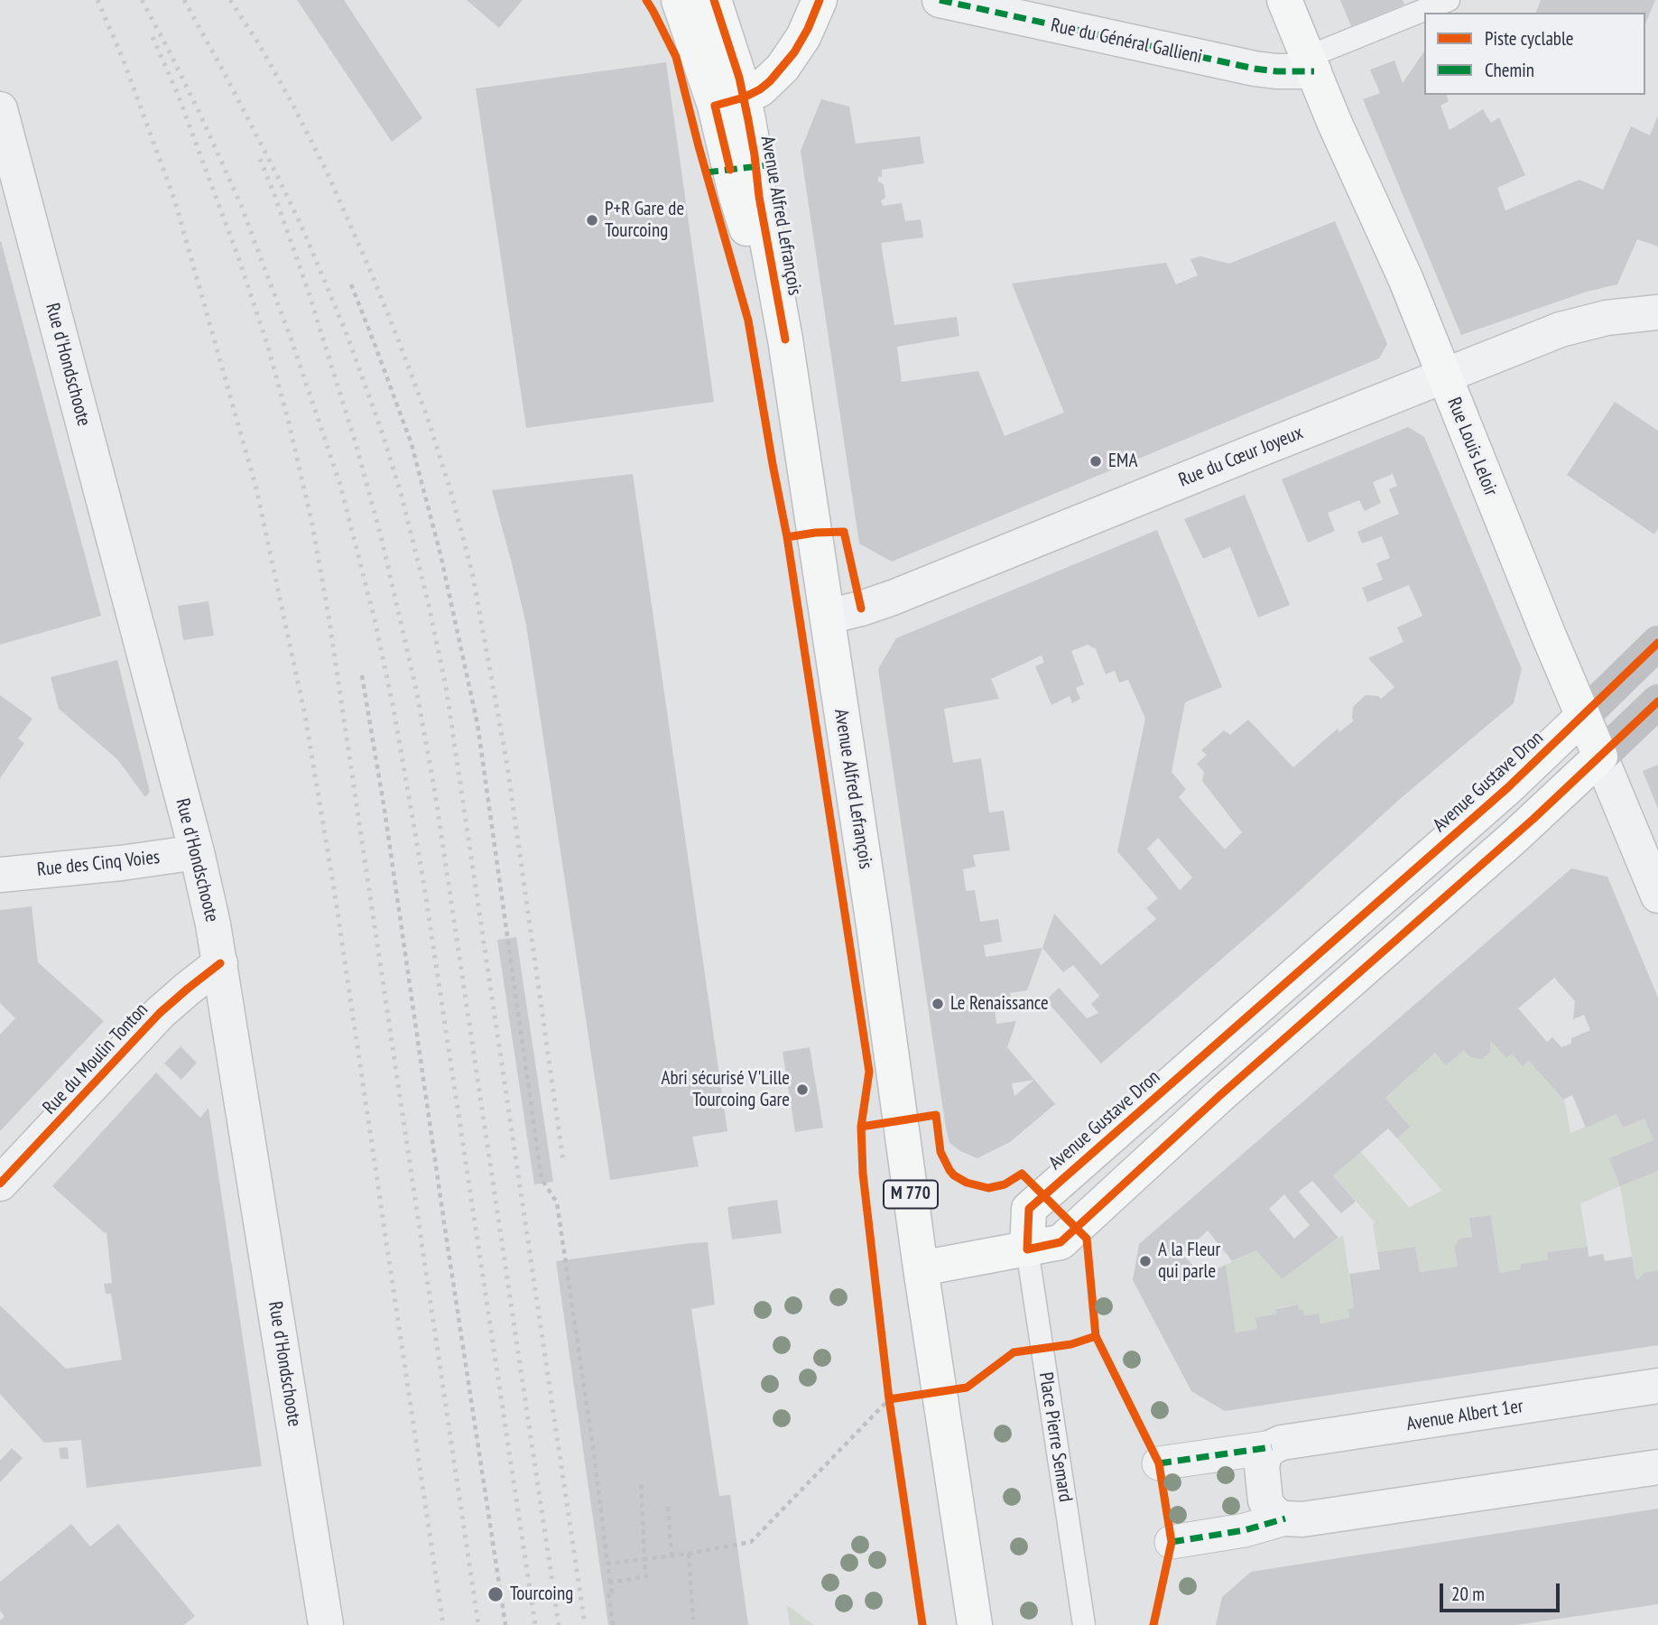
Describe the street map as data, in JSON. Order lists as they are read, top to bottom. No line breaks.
{"streets":{"main road":["Avenue Alfred Lefrançois","Rue Louis Leloir","Avenue Gustave Dron","M 770"],"street":["Rue du Général Gallieni","Rue d'Hondschoote","Rue du Cœur Joyeux","Rue des Cinq Voies","Rue du Moulin Tonton","Avenue Albert 1er"],"lane":["Place Pierre Semard"]},"crossings":[["Rue du Général Gallieni","Rue Louis Leloir"],["Avenue Alfred Lefrançois","Rue du Cœur Joyeux"],["Avenue Alfred Lefrançois","M 770"],["Rue d'Hondschoote","Rue des Cinq Voies"],["Rue d'Hondschoote","Rue du Moulin Tonton"],["Rue Louis Leloir","Rue du Cœur Joyeux"],["Rue Louis Leloir","Avenue Gustave Dron"],["Avenue Gustave Dron","Place Pierre Semard"]],"places":["P+R Gare de Tourcoing","EMA","Le Renaissance","Abri sécurisé V'Lille Tourcoing Gare","A la Fleur qui parle","Tourcoing"],"legend":["Piste cyclable","Chemin"],"scale_bar":"20 m"}
